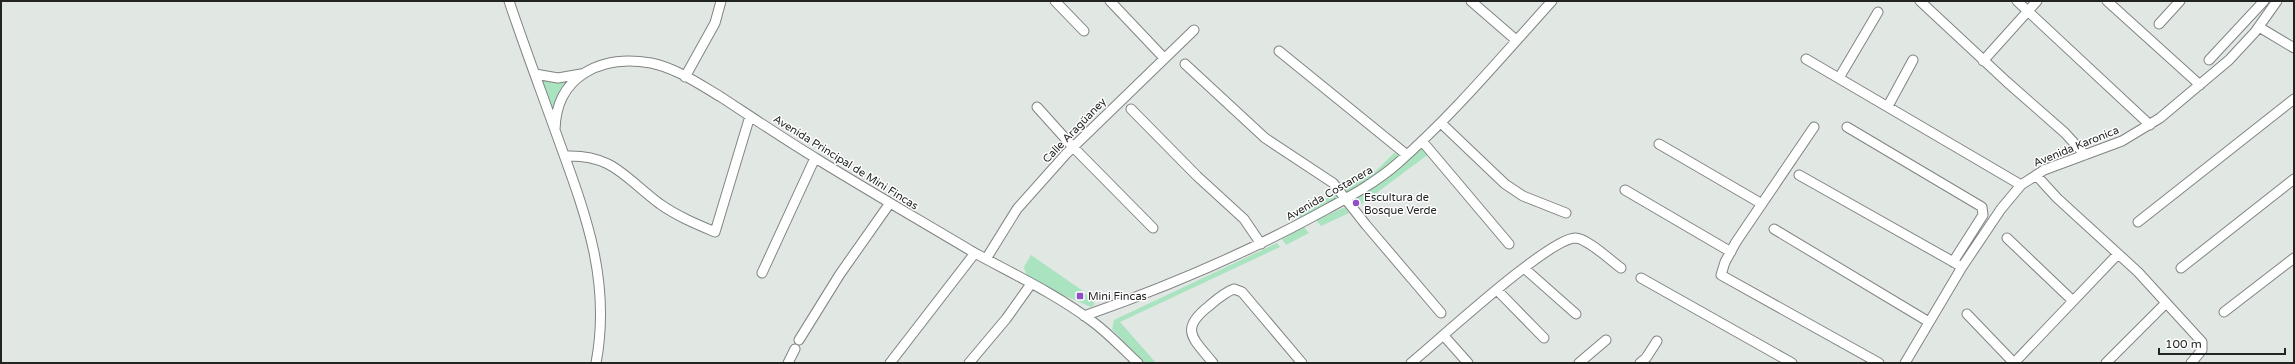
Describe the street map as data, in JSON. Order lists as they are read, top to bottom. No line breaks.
{"streets":{"street":["Calle Aragüaney","Avenida Karonica","Avenida Principal de Mini Fincas","Avenida Costanera"]},"crossings":[["Calle Aragüaney","Avenida Principal de Mini Fincas"],["Avenida Principal de Mini Fincas","Avenida Costanera"]],"places":{"other":["Escultura de Bosque Verde"],"transit":["Mini Fincas"]},"scale_bar":"100 m"}
